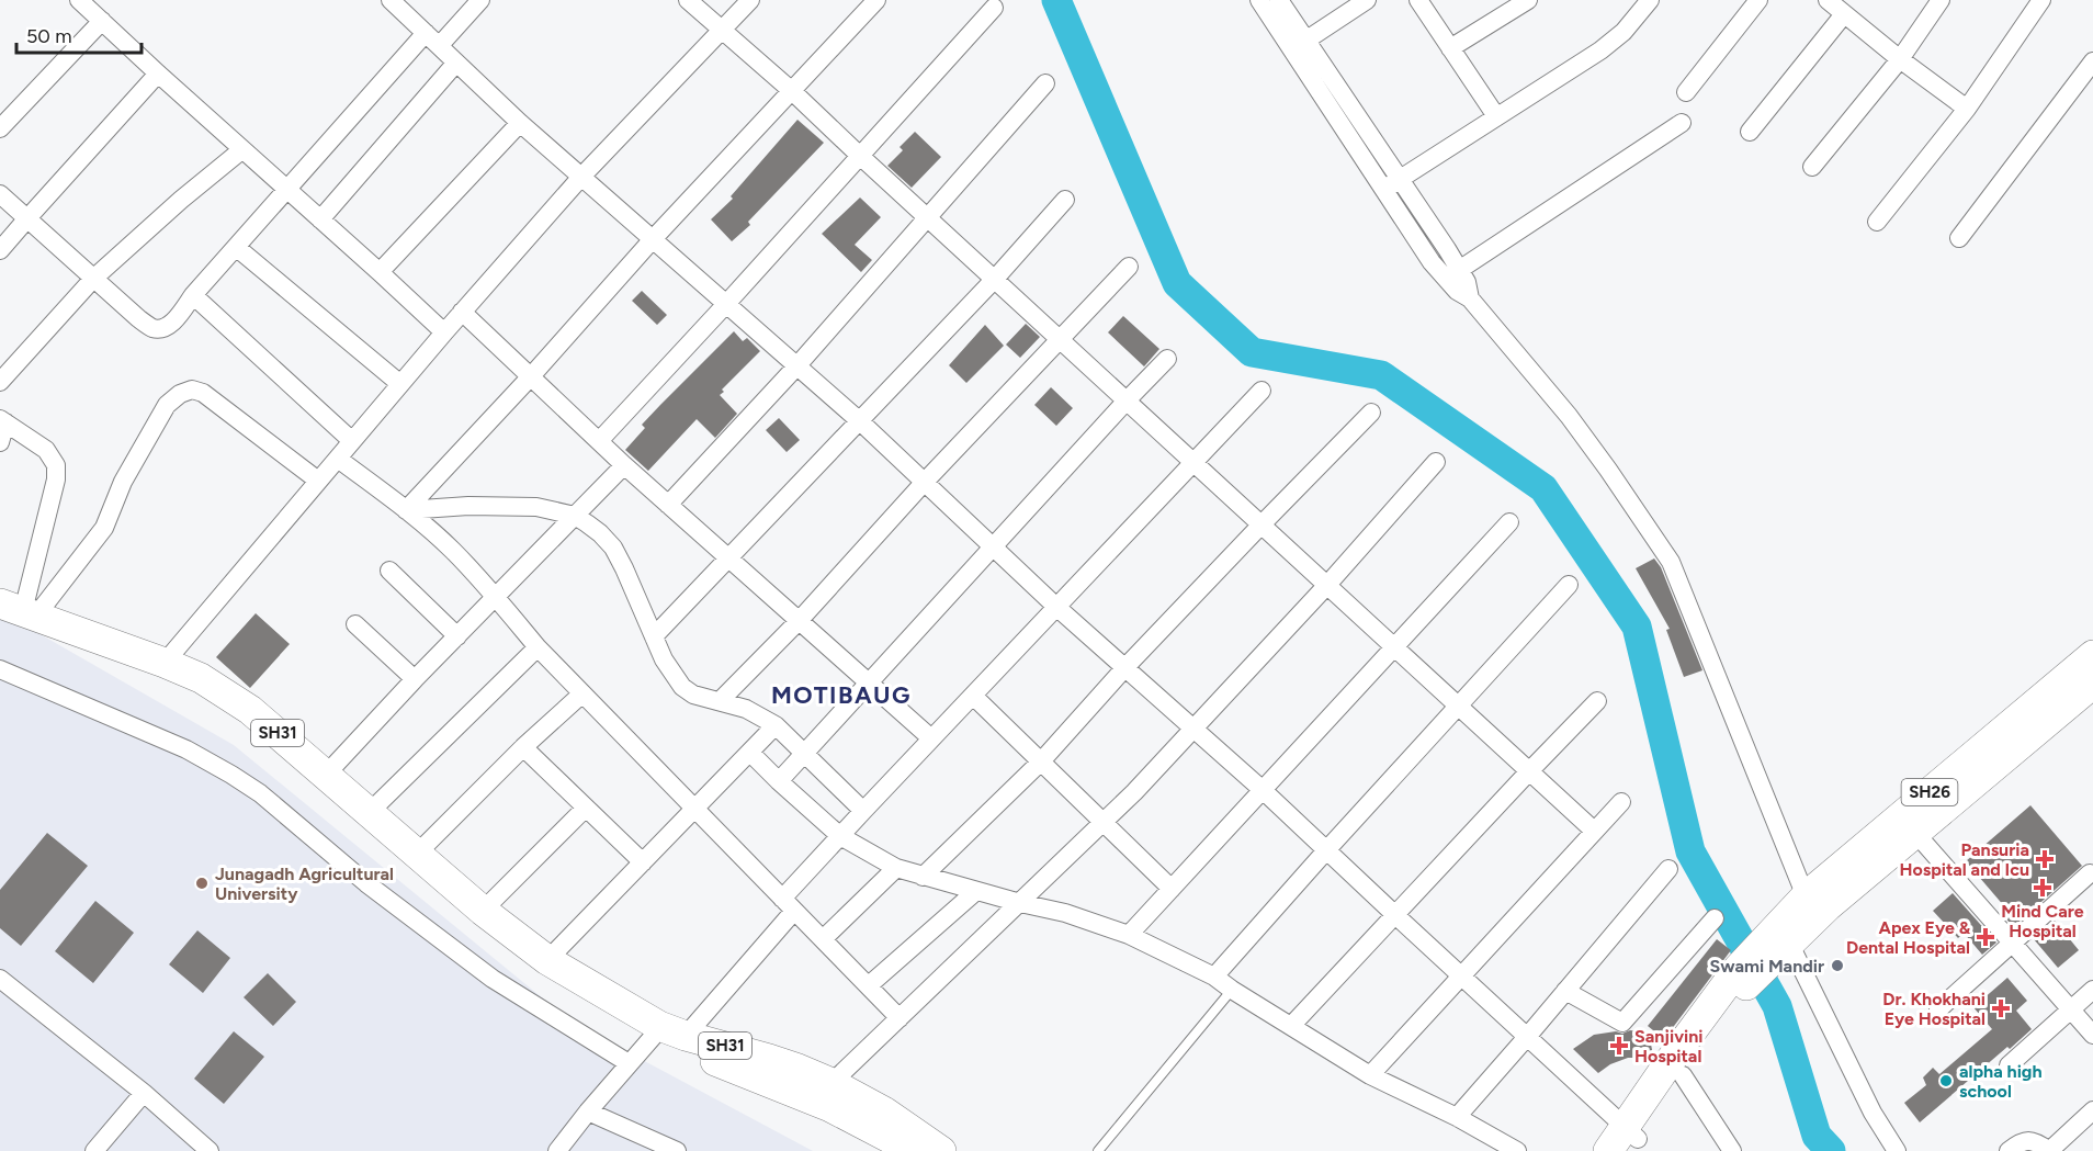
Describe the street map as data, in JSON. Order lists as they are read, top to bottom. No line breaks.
{"streets":{"main road":["SH31","SH26"]},"districts":["MOTIBAUG"],"places":{"health":["Pansuria Hospital and Icu","Mind Care Hospital","Apex Eye & Dental Hospital","Dr. Khokhani Eye Hospital","Sanjivini Hospital"],"other":["Junagadh Agricultural University","Swami Mandir","alpha high school"]},"scale_bar":"50 m"}
